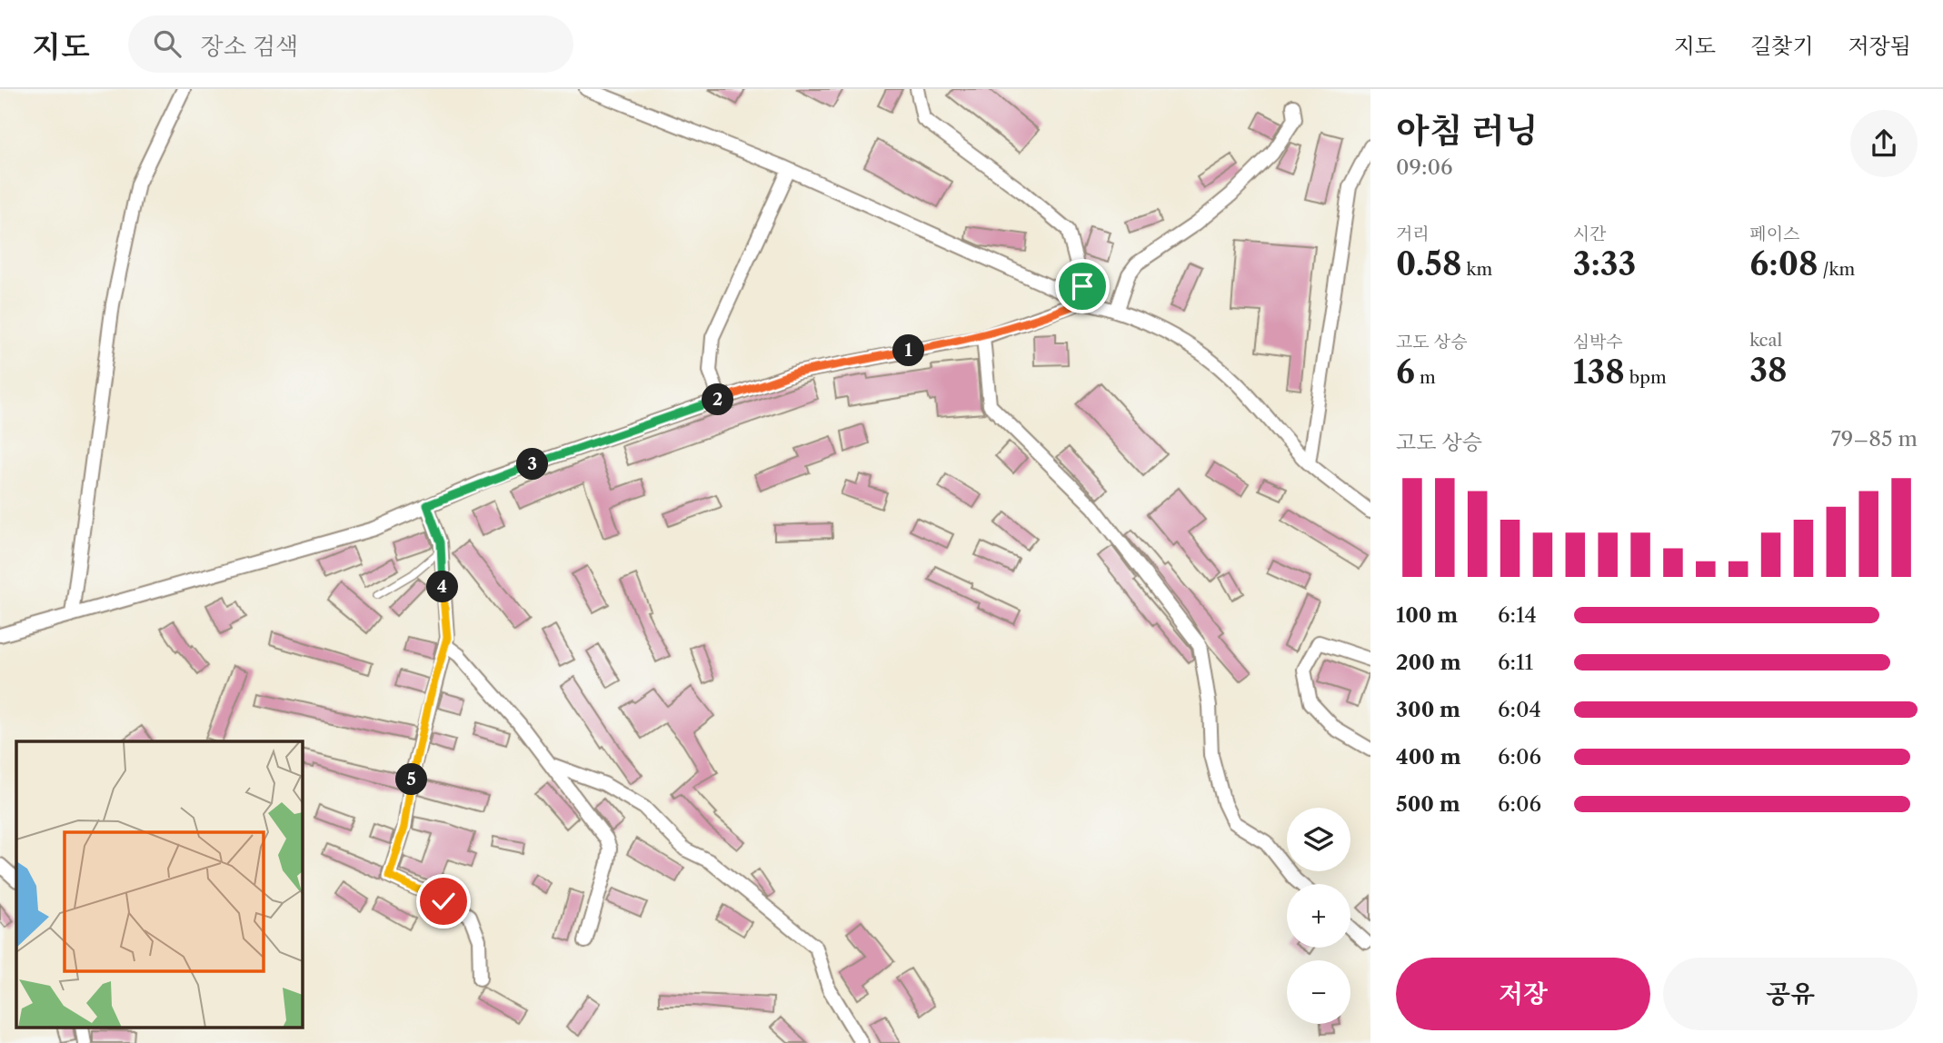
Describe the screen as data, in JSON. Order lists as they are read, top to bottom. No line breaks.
{"page":{"header":"지도","search":"장소 검색","nav":["지도","길찾기","저장됨"],"heading":["아침 러닝","09:06"],"stats":[["거리","0.58 km"],["시간","3:33"],["페이스","6:08 /km"],["고도 상승","6 m"],["심박수","138 bpm"],["kcal","38"]],"pins":["1","2","3","4","5"],"chart":["고도 상승","79–85 m"],"list":[{"name":"100 m","note":"6:14"},{"name":"200 m","note":"6:11"},{"name":"300 m","note":"6:04"},{"name":"400 m","note":"6:06"},{"name":"500 m","note":"6:06"}],"map_buttons":["+","−"],"buttons":["저장","공유"]}}
